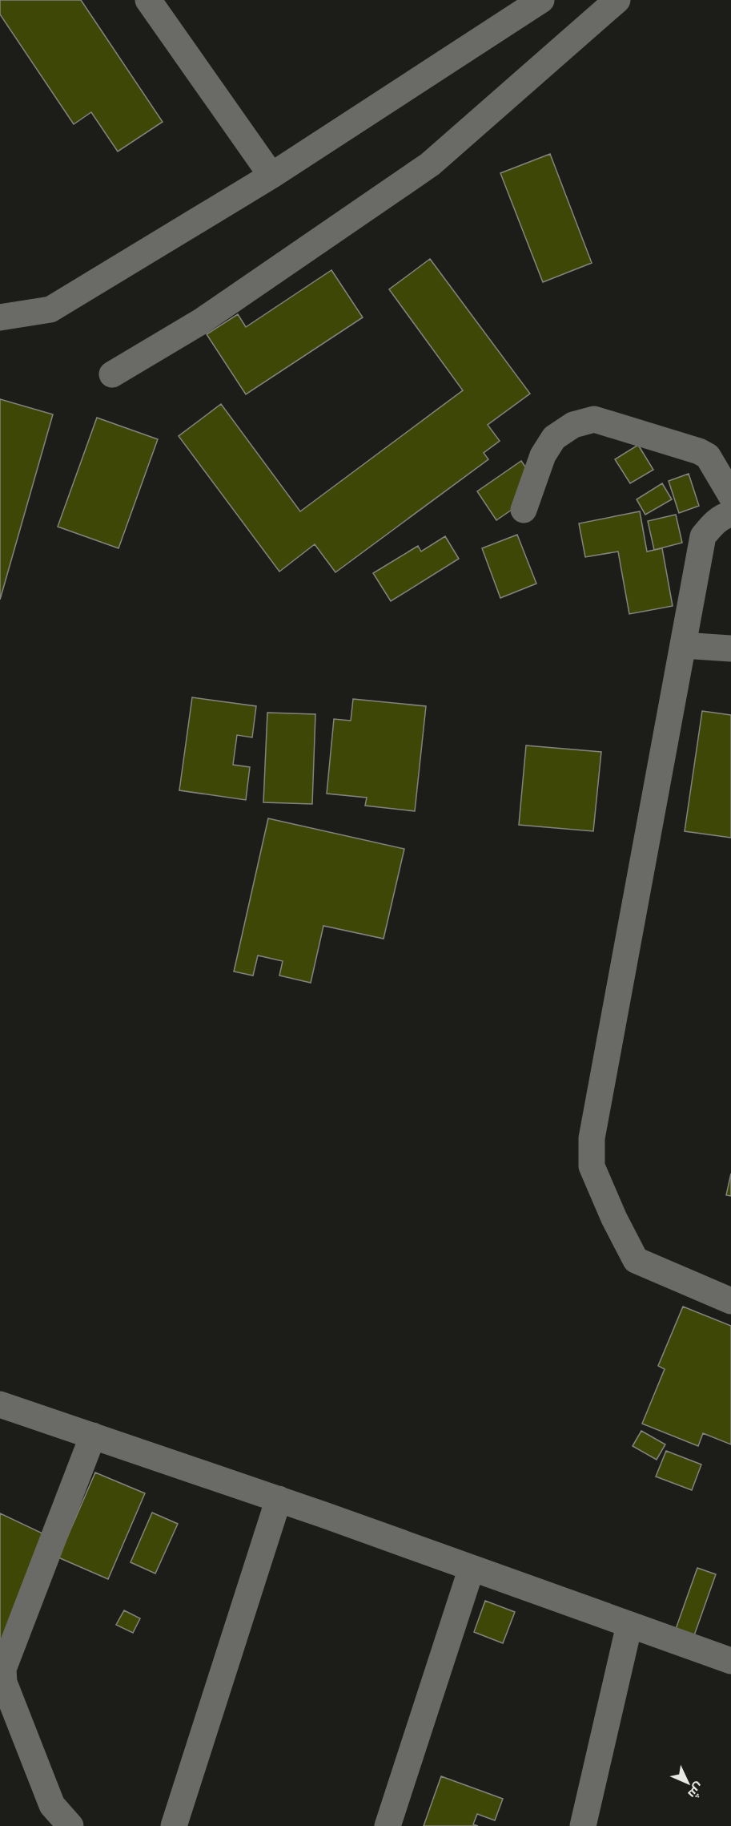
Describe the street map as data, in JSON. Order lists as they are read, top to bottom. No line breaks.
{"north":"bottom right"}
